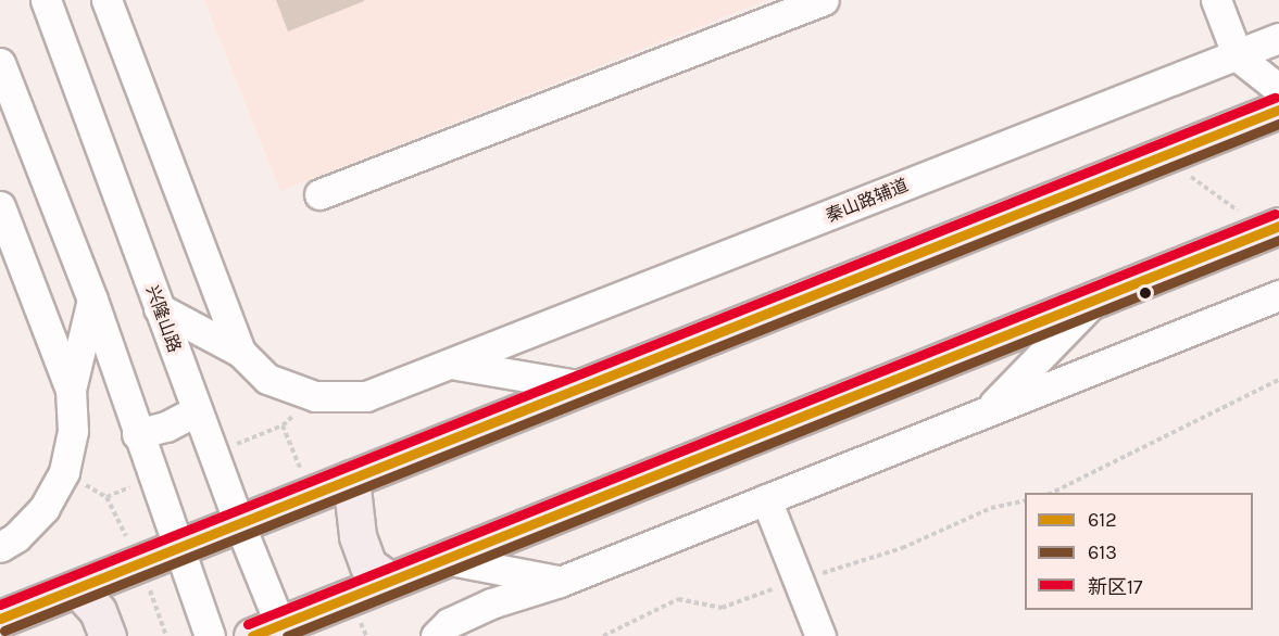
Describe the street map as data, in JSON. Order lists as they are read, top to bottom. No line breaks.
{"streets":{"street":["秦山路辅道","兴隆山路"]},"lines":["transit line 新区17","transit line 612","transit line 613"],"legend":["612","613","新区17"]}
